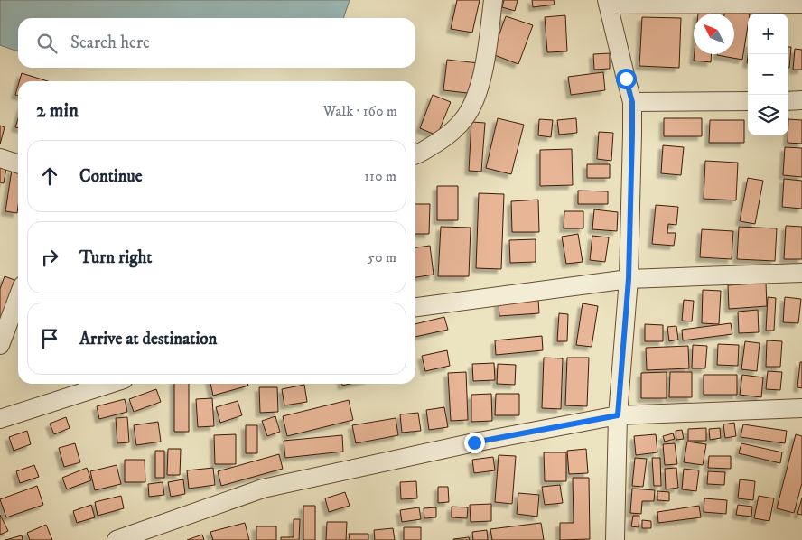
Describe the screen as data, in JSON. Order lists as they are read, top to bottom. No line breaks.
{"north":"top left","page":{"map_buttons":["+","−"],"search":"Search here","heading":["2 min","Walk · 160 m"],"list":[["Continue","110 m"],["Turn right","50 m"],"Arrive at destination"]}}
